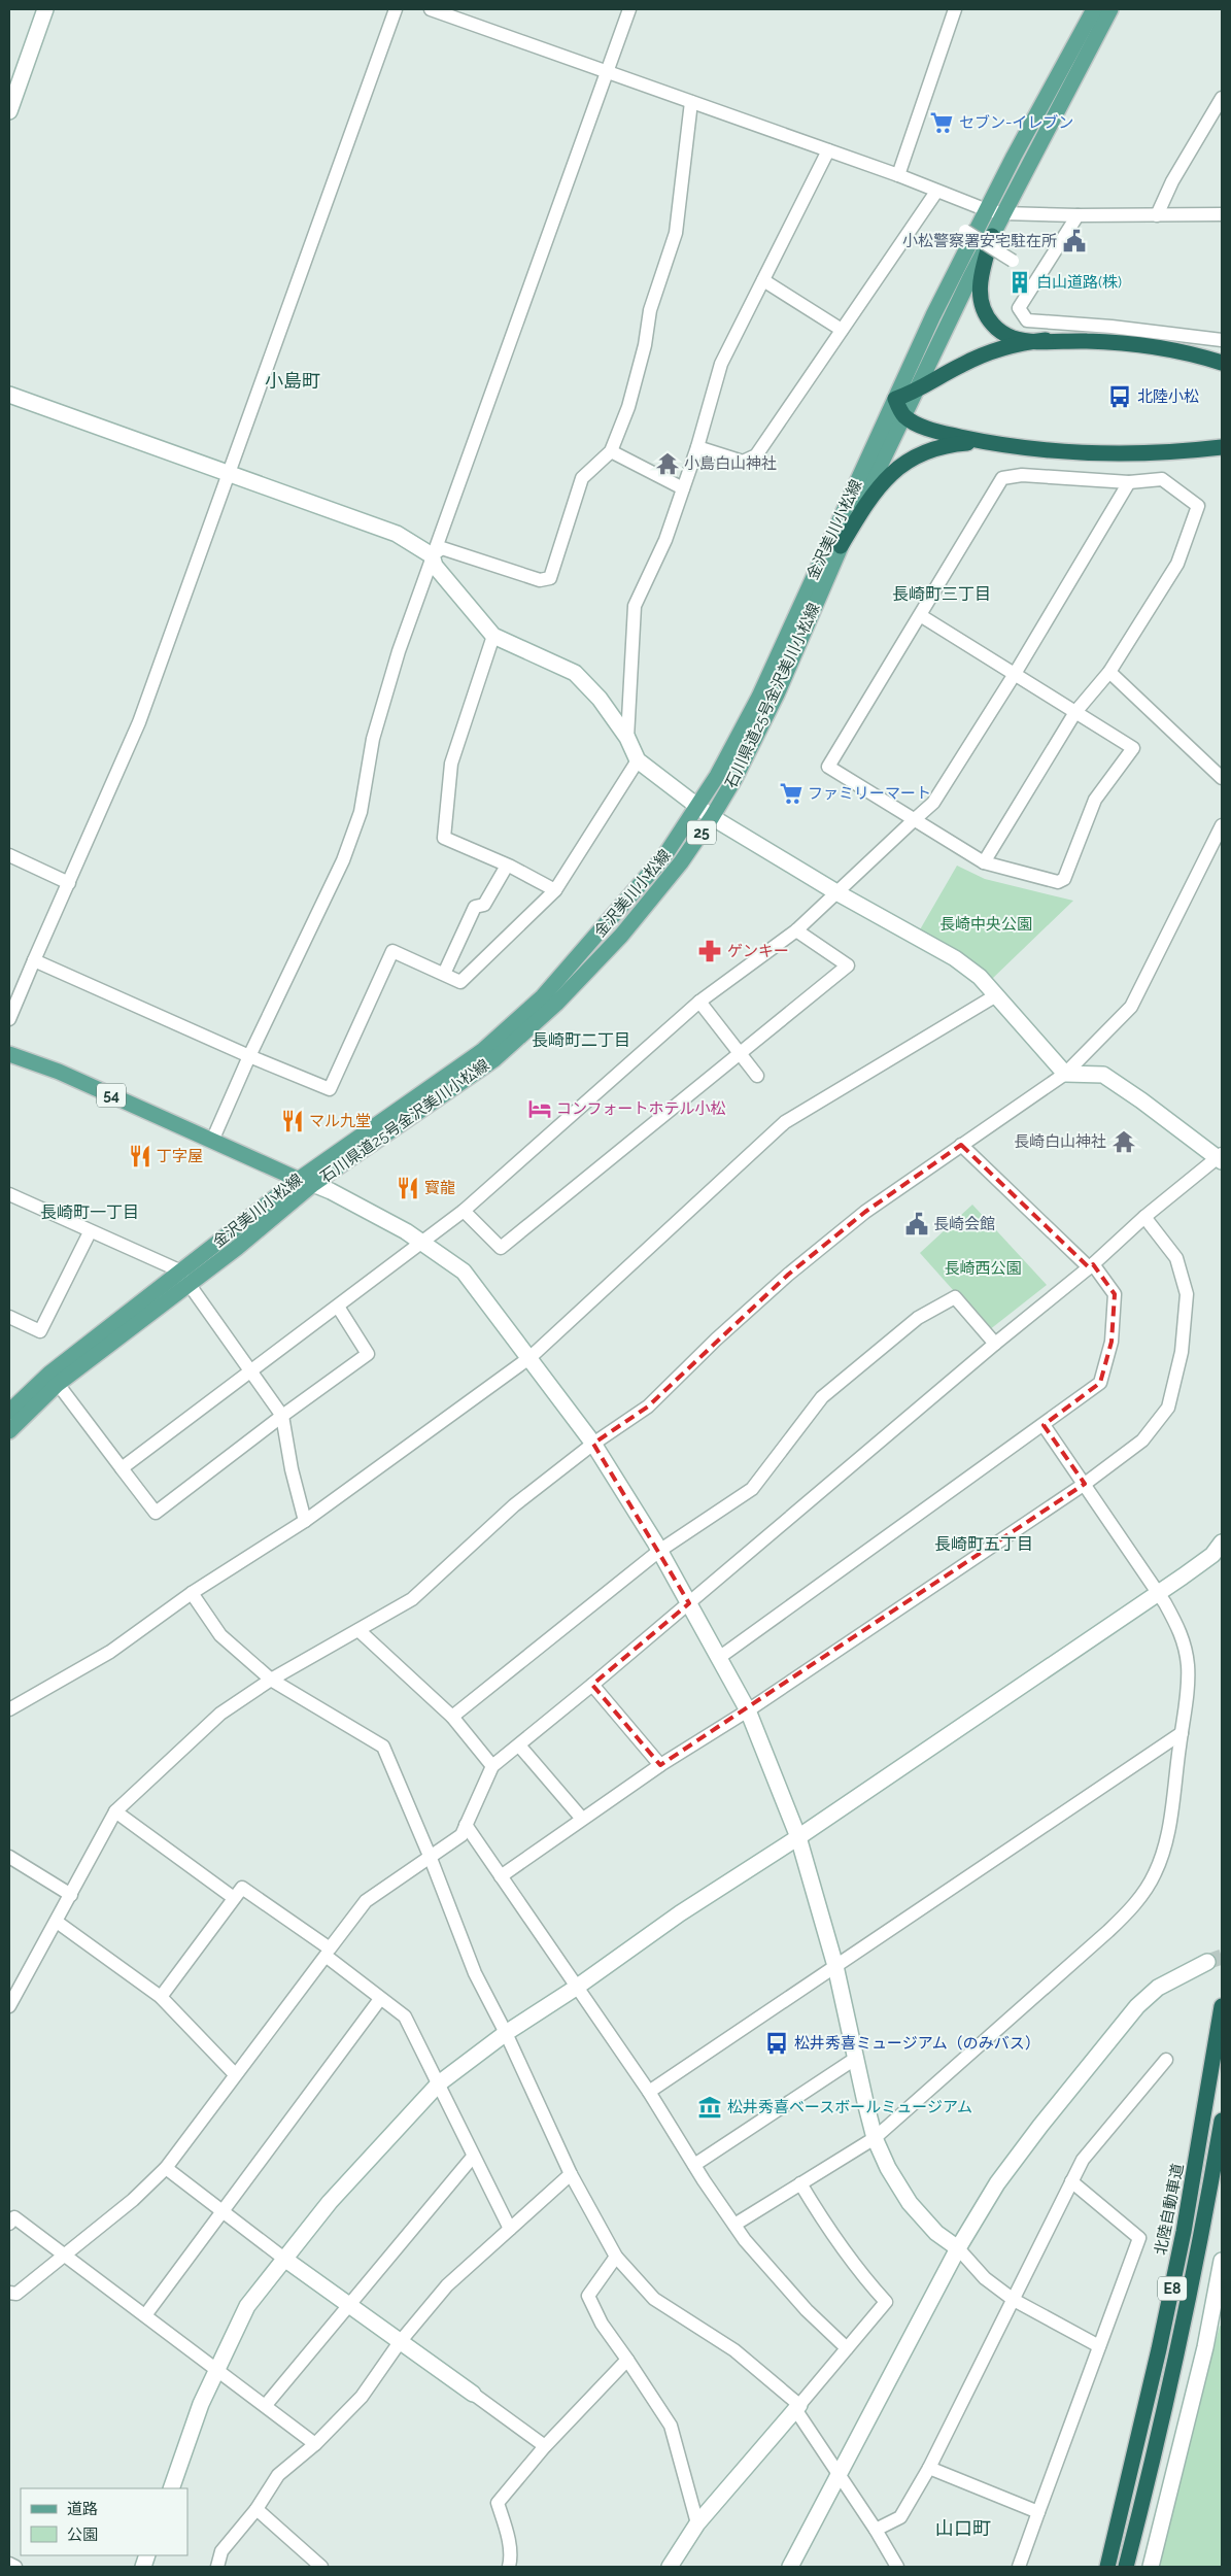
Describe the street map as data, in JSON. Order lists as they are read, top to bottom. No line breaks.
{"streets":{"highway":["北陸自動車道","E8"],"main road":["金沢美川小松線","石川県道25号金沢美川小松線","25","54"]},"crossings":[["金沢美川小松線","石川県道25号金沢美川小松線"],["金沢美川小松線","54"],["石川県道25号金沢美川小松線","54"]],"districts":["小島町","長崎町三丁目","長崎町二丁目","長崎町一丁目","長崎町五丁目","山口町"],"parks":["長崎中央公園","長崎西公園"],"places":{"supermarket":["セブン-イレブン","ファミリーマート"],"public building":["小松警察署安宅駐在所","長崎会館"],"building":["白山道路(株)"],"bus stop":["北陸小松","松井秀喜ミュージアム（のみバス）"],"temple":["小島白山神社","長崎白山神社"],"pharmacy":["ゲンキー"],"hotel":["コンフォートホテル小松"],"restaurant":["マル九堂","丁字屋","寳龍"],"museum":["松井秀喜ベースボールミュージアム"]},"legend":["道路","公園"]}
